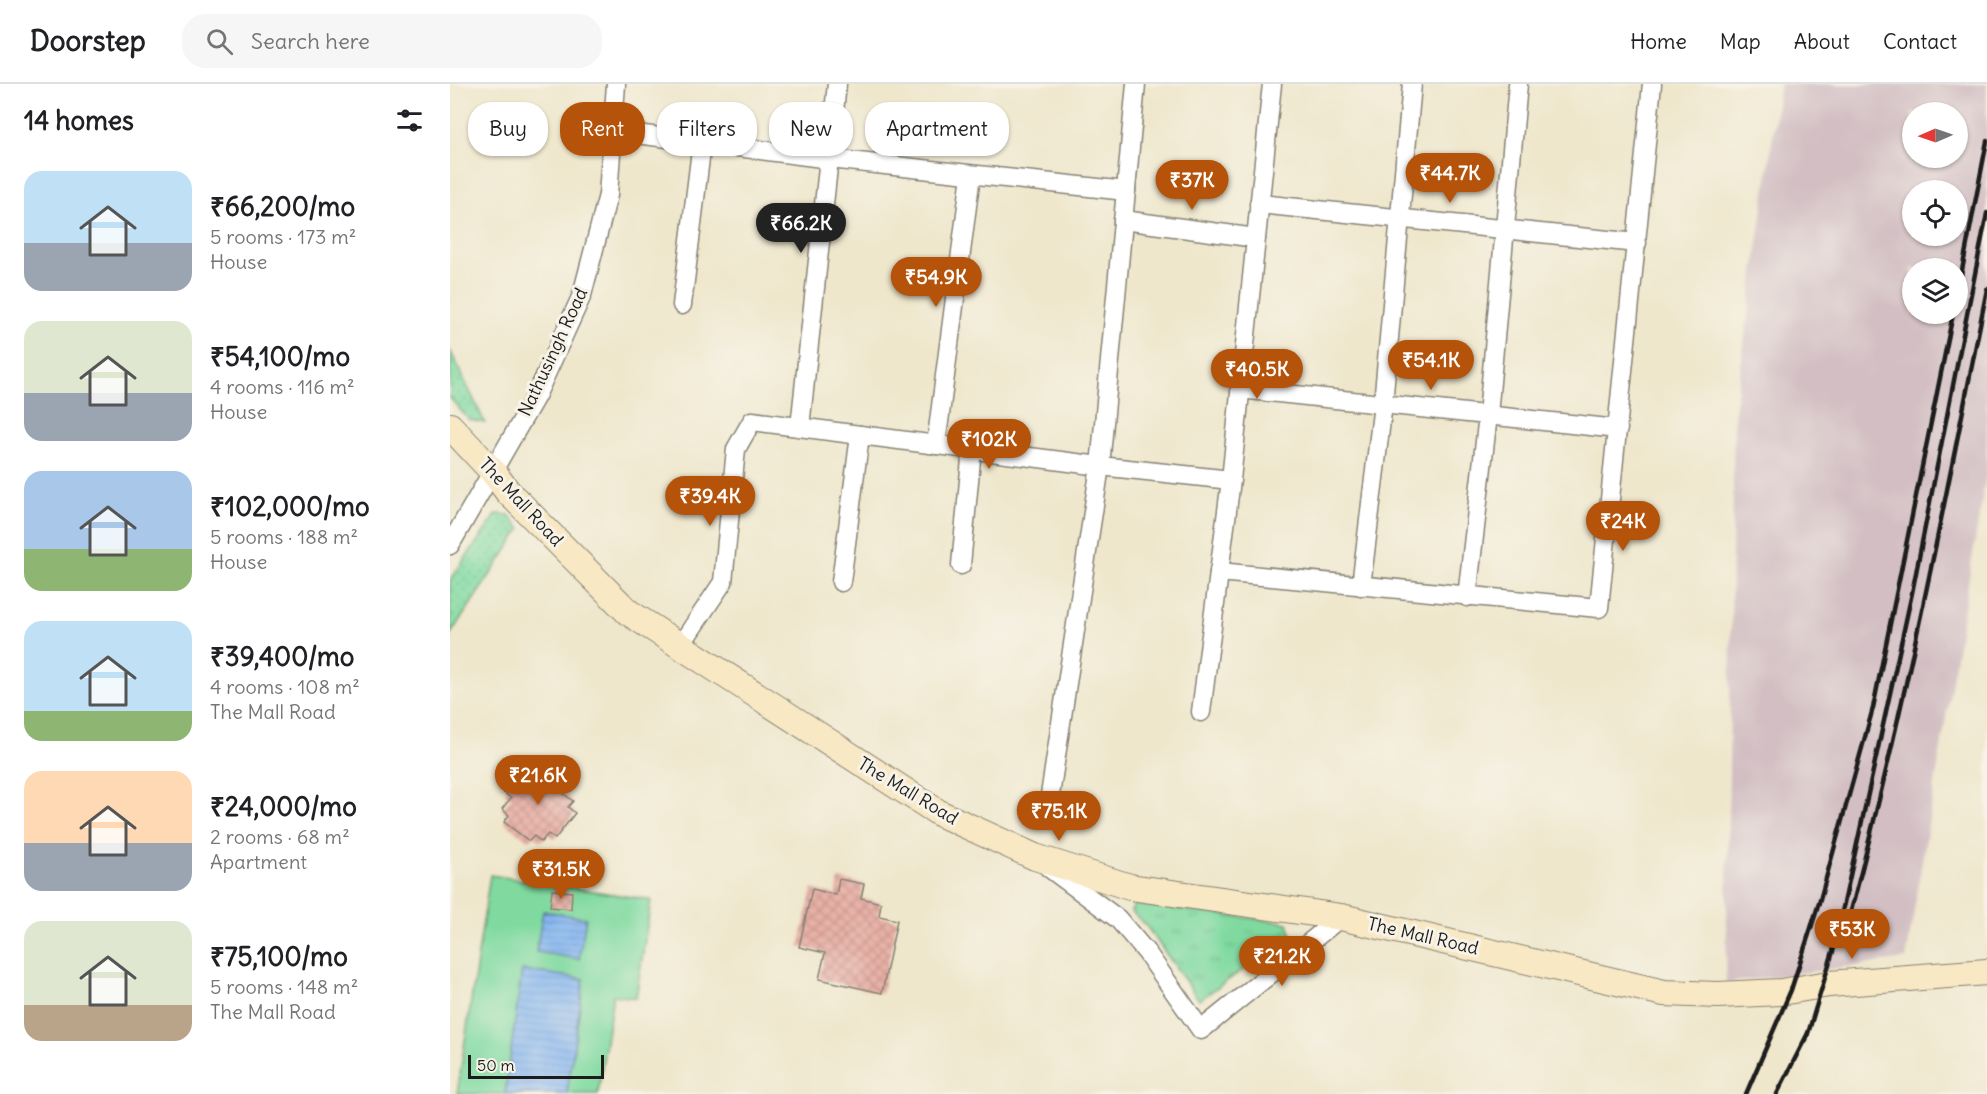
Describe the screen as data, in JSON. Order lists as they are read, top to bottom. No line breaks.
{"streets":{"street":["Nathusingh Road","The Mall Road"]},"crossings":[["Nathusingh Road","The Mall Road"]],"scale_bar":"50 m","north":"left","page":{"header":"Doorstep","search":"Search here","nav":["Home","Map","About","Contact"],"heading":"14 homes","chip":["Buy","Rent","Filters","New","Apartment"],"price":["₹44.7K","₹37K","₹66.2K","₹54.9K","₹54.1K","₹40.5K","₹102K","₹39.4K","₹24K","₹21.6K","₹75.1K","₹31.5K","₹53K","₹21.2K"],"list":[{"name":"₹66,200/mo","note":"5 rooms · 173 m² · House"},{"name":"₹54,100/mo","note":"4 rooms · 116 m² · House"},{"name":"₹102,000/mo","note":"5 rooms · 188 m² · House"},{"name":"₹39,400/mo","note":"4 rooms · 108 m² · The Mall Road"},{"name":"₹24,000/mo","note":"2 rooms · 68 m² · Apartment"},{"name":"₹75,100/mo","note":"5 rooms · 148 m² · The Mall Road"}],"scale":"50 m"}}
